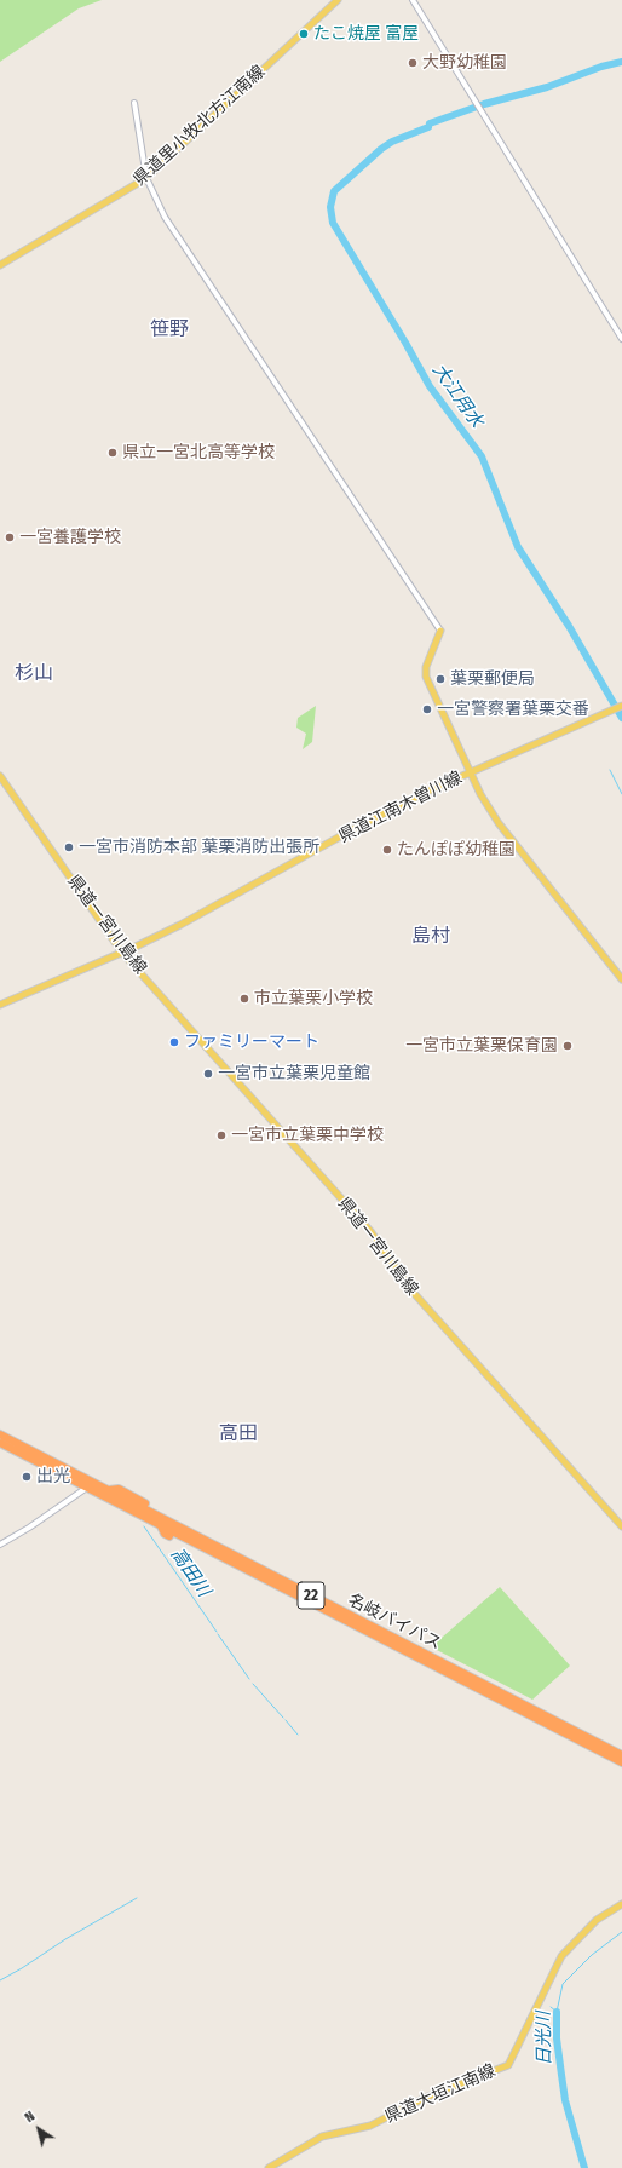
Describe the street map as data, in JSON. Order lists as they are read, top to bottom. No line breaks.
{"streets":{"highway":["22","名岐バイパス"],"main road":["県道里小牧北方江南線","県道江南木曽川線","県道一宮川島線","県道大垣江南線"]},"crossings":[["県道江南木曽川線","県道一宮川島線"],["22","名岐バイパス"]],"districts":["笹野","杉山","島村","高田"],"water":["大江用水","高田川","日光川"],"places":["たこ焼屋 富屋","大野幼稚園","県立一宮北高等学校","一宮養護学校","葉栗郵便局","一宮警察署葉栗交番","一宮市消防本部 葉栗消防出張所","たんぽぽ幼稚園","市立葉栗小学校","ファミリーマート","一宮市立葉栗保育園","一宮市立葉栗児童館","一宮市立葉栗中学校","出光"],"north":"top left"}
